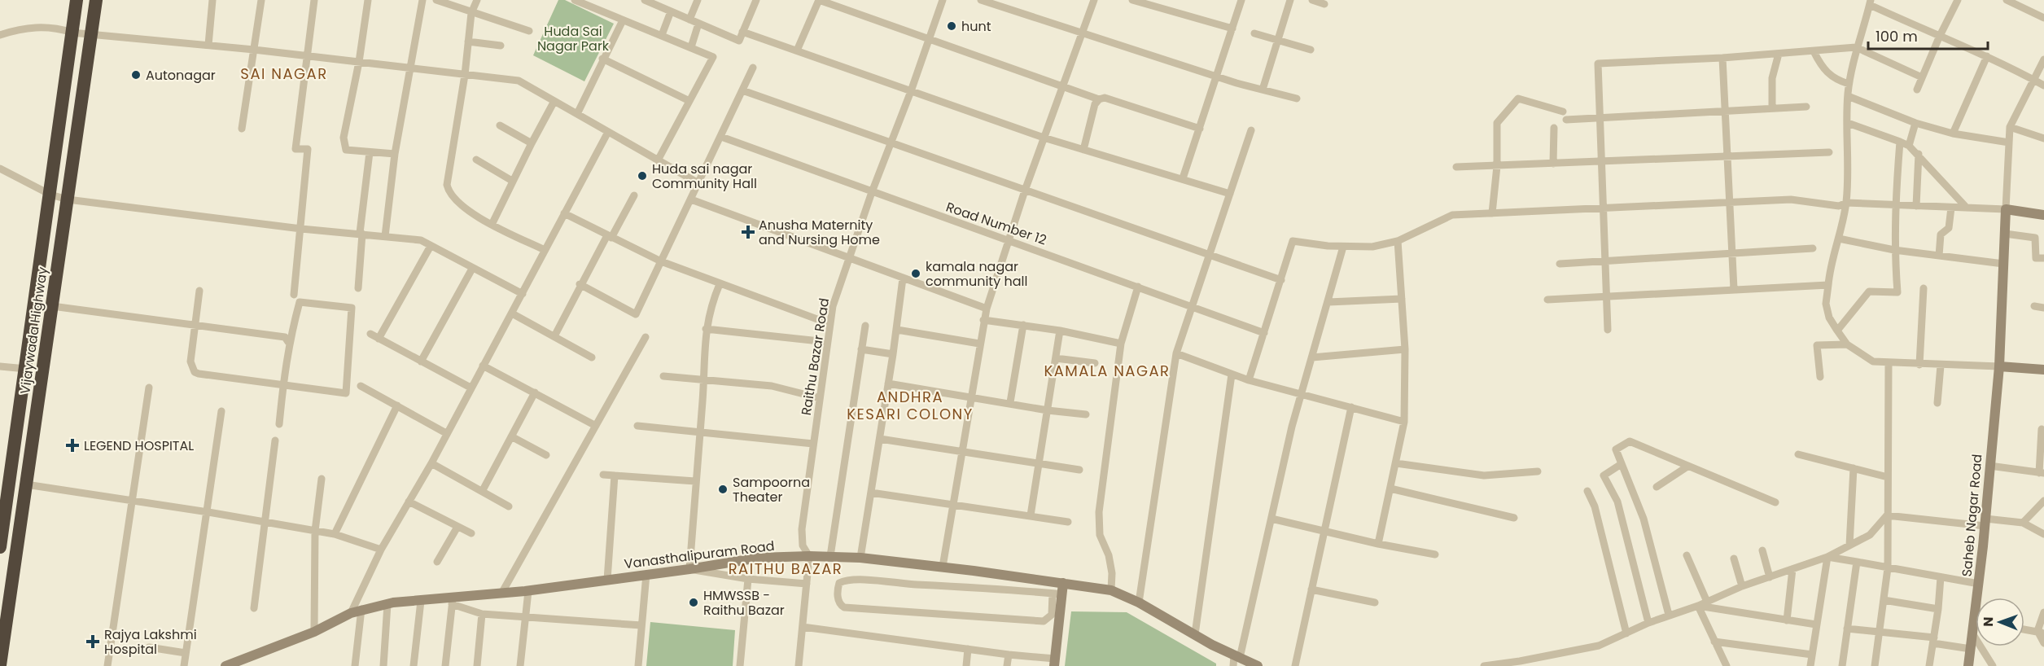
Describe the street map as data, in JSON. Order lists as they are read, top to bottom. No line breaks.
{"streets":{"highway":["Vijaywada Highway"],"street":["Road Number 12","Raithu Bazar Road","Saheb Nagar Road","Vanasthalipuram Road"]},"crossings":[["Road Number 12","Raithu Bazar Road"],["Raithu Bazar Road","Vanasthalipuram Road"]],"districts":["SAI NAGAR","KAMALA NAGAR","ANDHRA KESARI COLONY","RAITHU BAZAR"],"parks":["Huda Sai Nagar Park"],"places":{"other":["hunt","Autonagar","Huda sai nagar Community Hall","kamala nagar community hall","Sampoorna Theater","HMWSSB - Raithu Bazar"],"health":["Anusha Maternity and Nursing Home","LEGEND HOSPITAL","Rajya Lakshmi Hospital"]},"scale_bar":"100 m","north":"left"}
